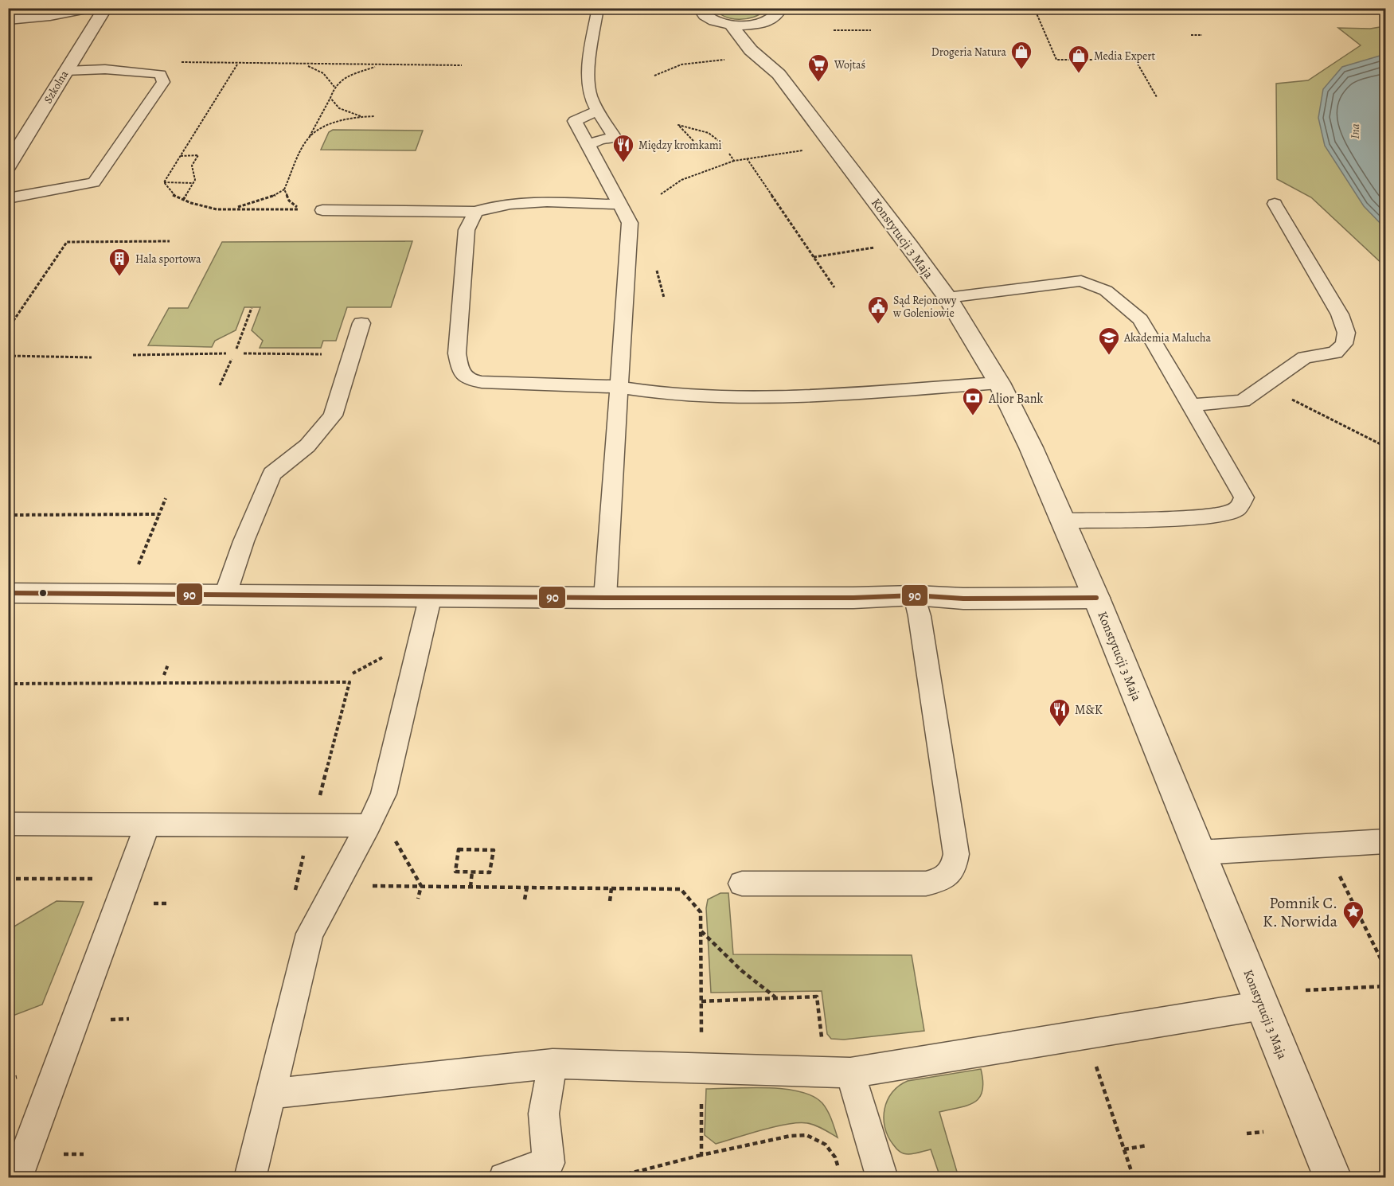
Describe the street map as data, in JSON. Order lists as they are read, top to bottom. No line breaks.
{"streets":{"street":["Szkolna","Konstytucji 3 Maja"]},"water":["Ina"],"places":{"shop":["Drogeria Natura","Media Expert"],"supermarket":["Wojtaś"],"restaurant":["Między kromkami","M&K"],"building":["Hala sportowa"],"public building":["Sąd Rejonowy w Goleniowie"],"school or university":["Akademia Malucha"],"bank":["Alior Bank"],"place":["Pomnik C. K. Norwida"]},"lines":["transit line 90"]}
